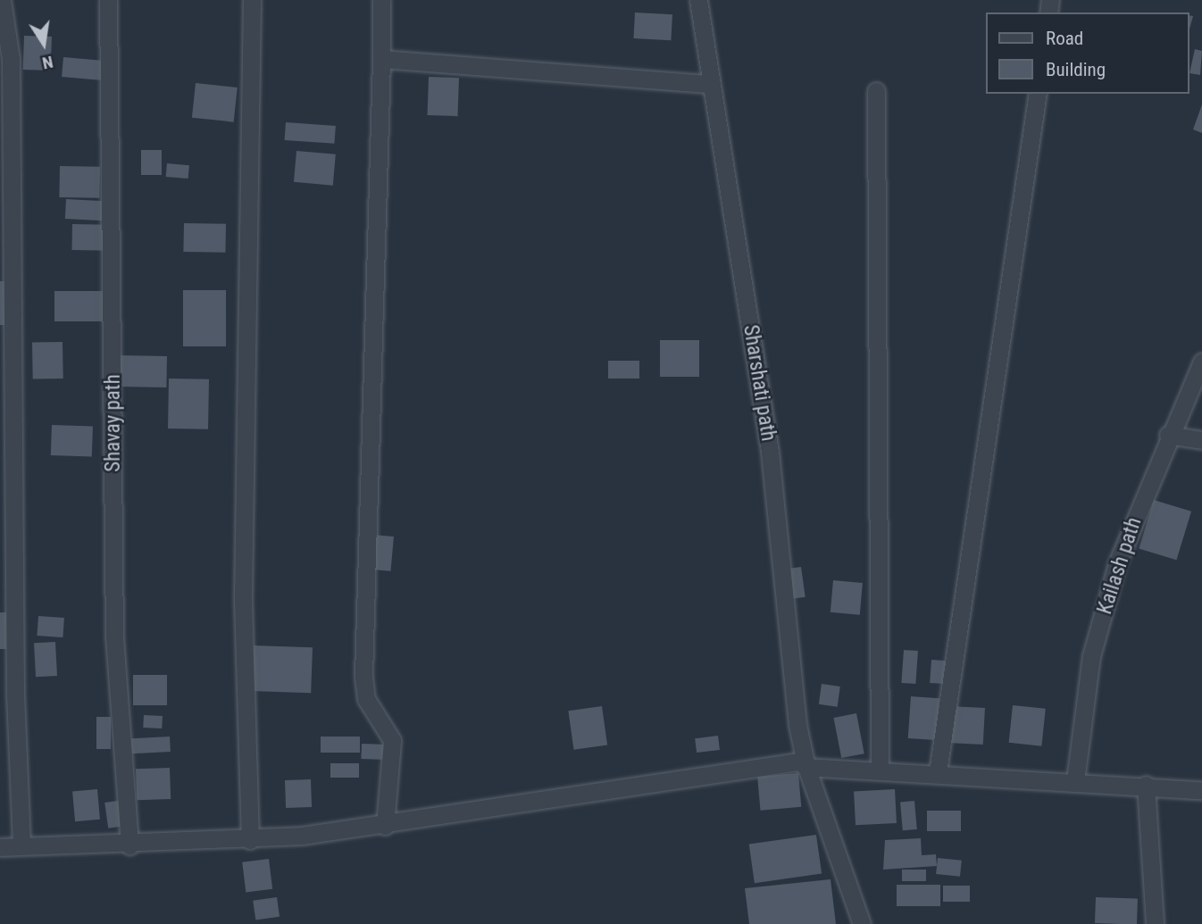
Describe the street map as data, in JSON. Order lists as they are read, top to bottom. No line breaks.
{"streets":{"street":["Sharshati path","Shavay path","Kailash path"]},"legend":["Road","Building"],"north":"bottom"}
